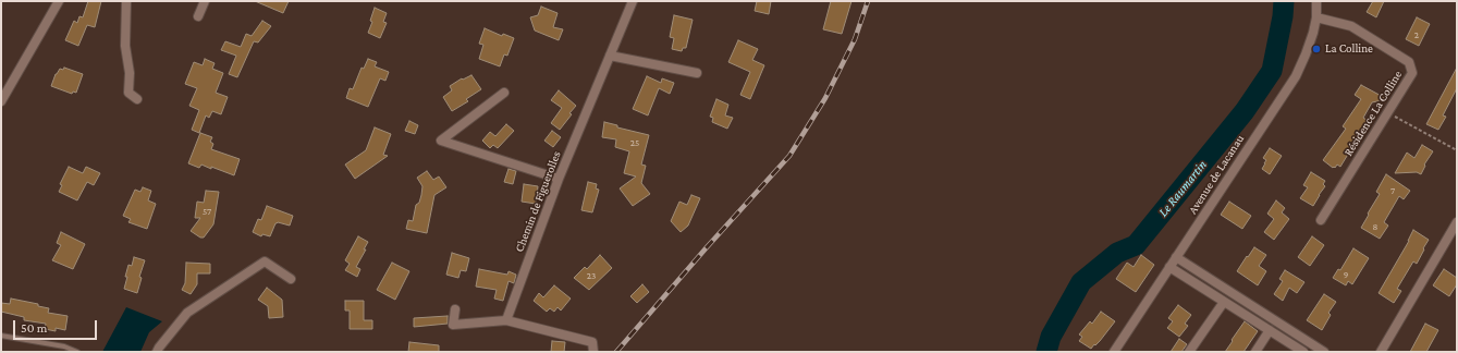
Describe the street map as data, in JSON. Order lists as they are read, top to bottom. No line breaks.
{"streets":{"street":["Résidence La Colline","Avenue de Lacanau","Chemin de Figuerolles"]},"crossings":[["Résidence La Colline","Avenue de Lacanau"]],"water":["Le Raumartin"],"places":["La Colline"],"house_numbers":["2","25","7","57","8","9","23"],"scale_bar":"50 m"}
